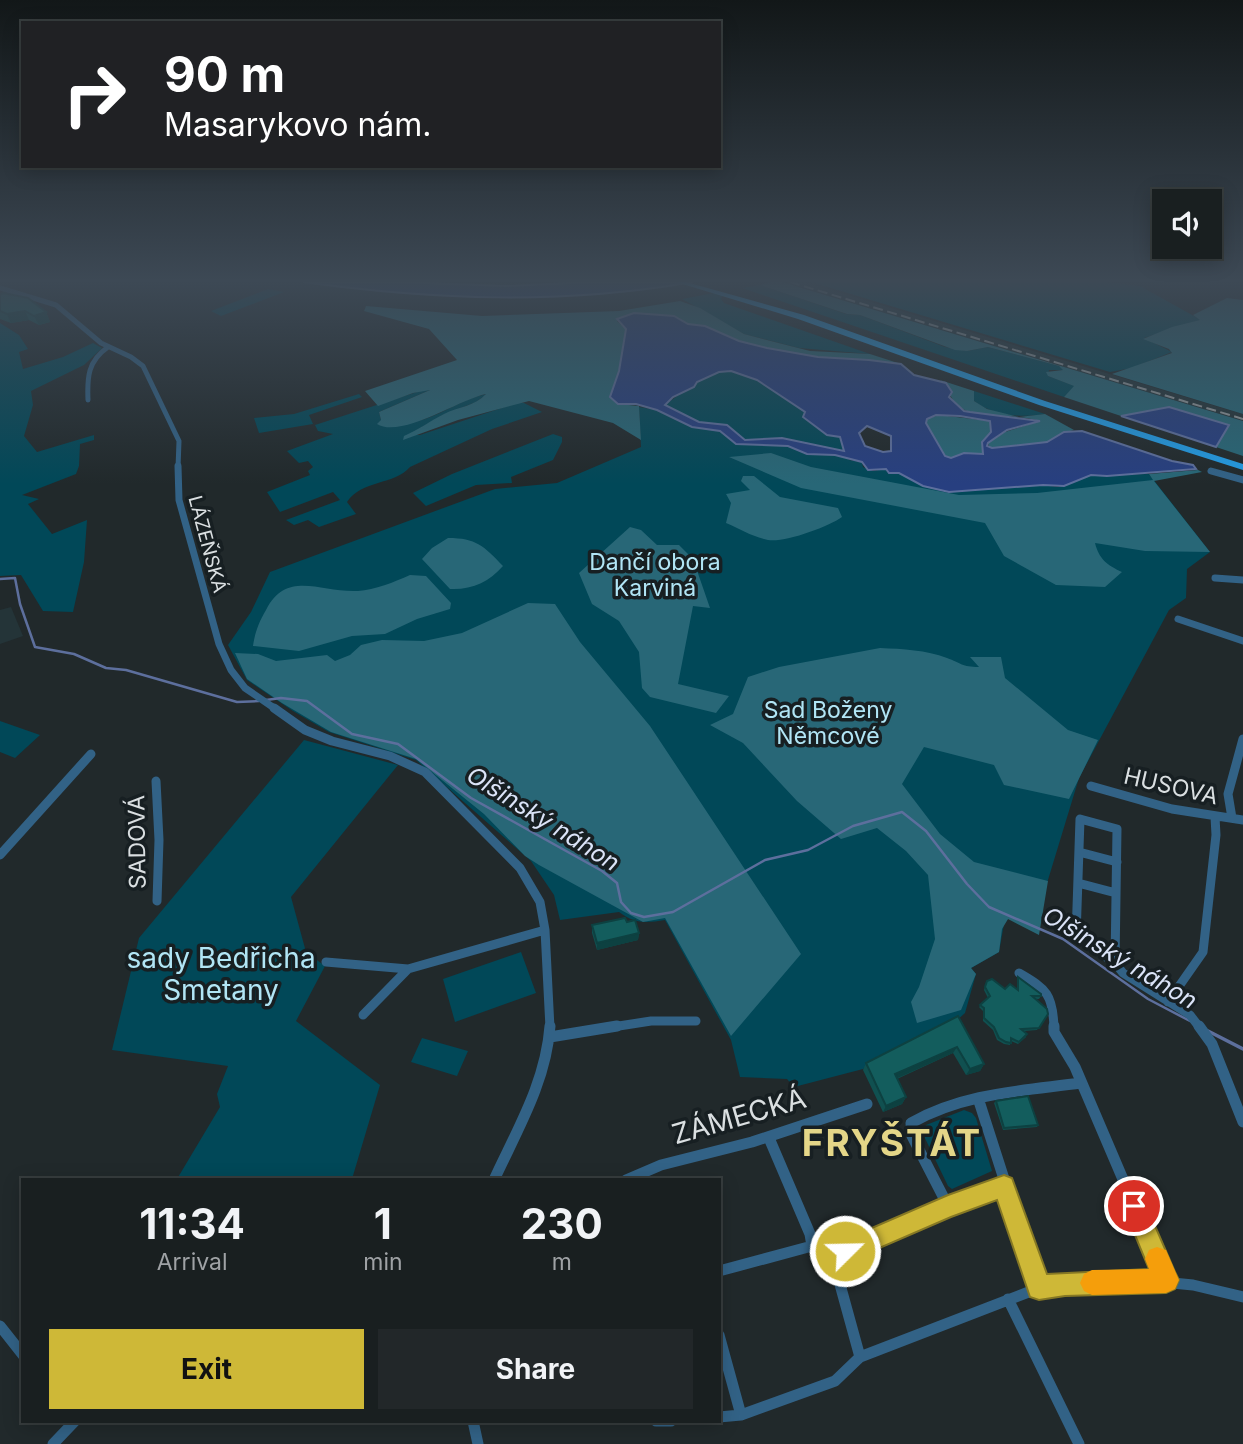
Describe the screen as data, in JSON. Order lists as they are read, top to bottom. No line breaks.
{"streets":{"street":["LÁZEŇSKÁ","HUSOVA","SADOVÁ","ZÁMECKÁ"]},"districts":["FRYŠTÁT"],"water":["Olšinský náhon"],"parks":["Dančí obora Karviná","Sad Boženy Němcové","sady Bedřicha Smetany"],"page":{"turn":["90 m","Masarykovo nám."],"eta":["11:34","Arrival","1","min","230","m"],"buttons":["Exit","Share"]}}
